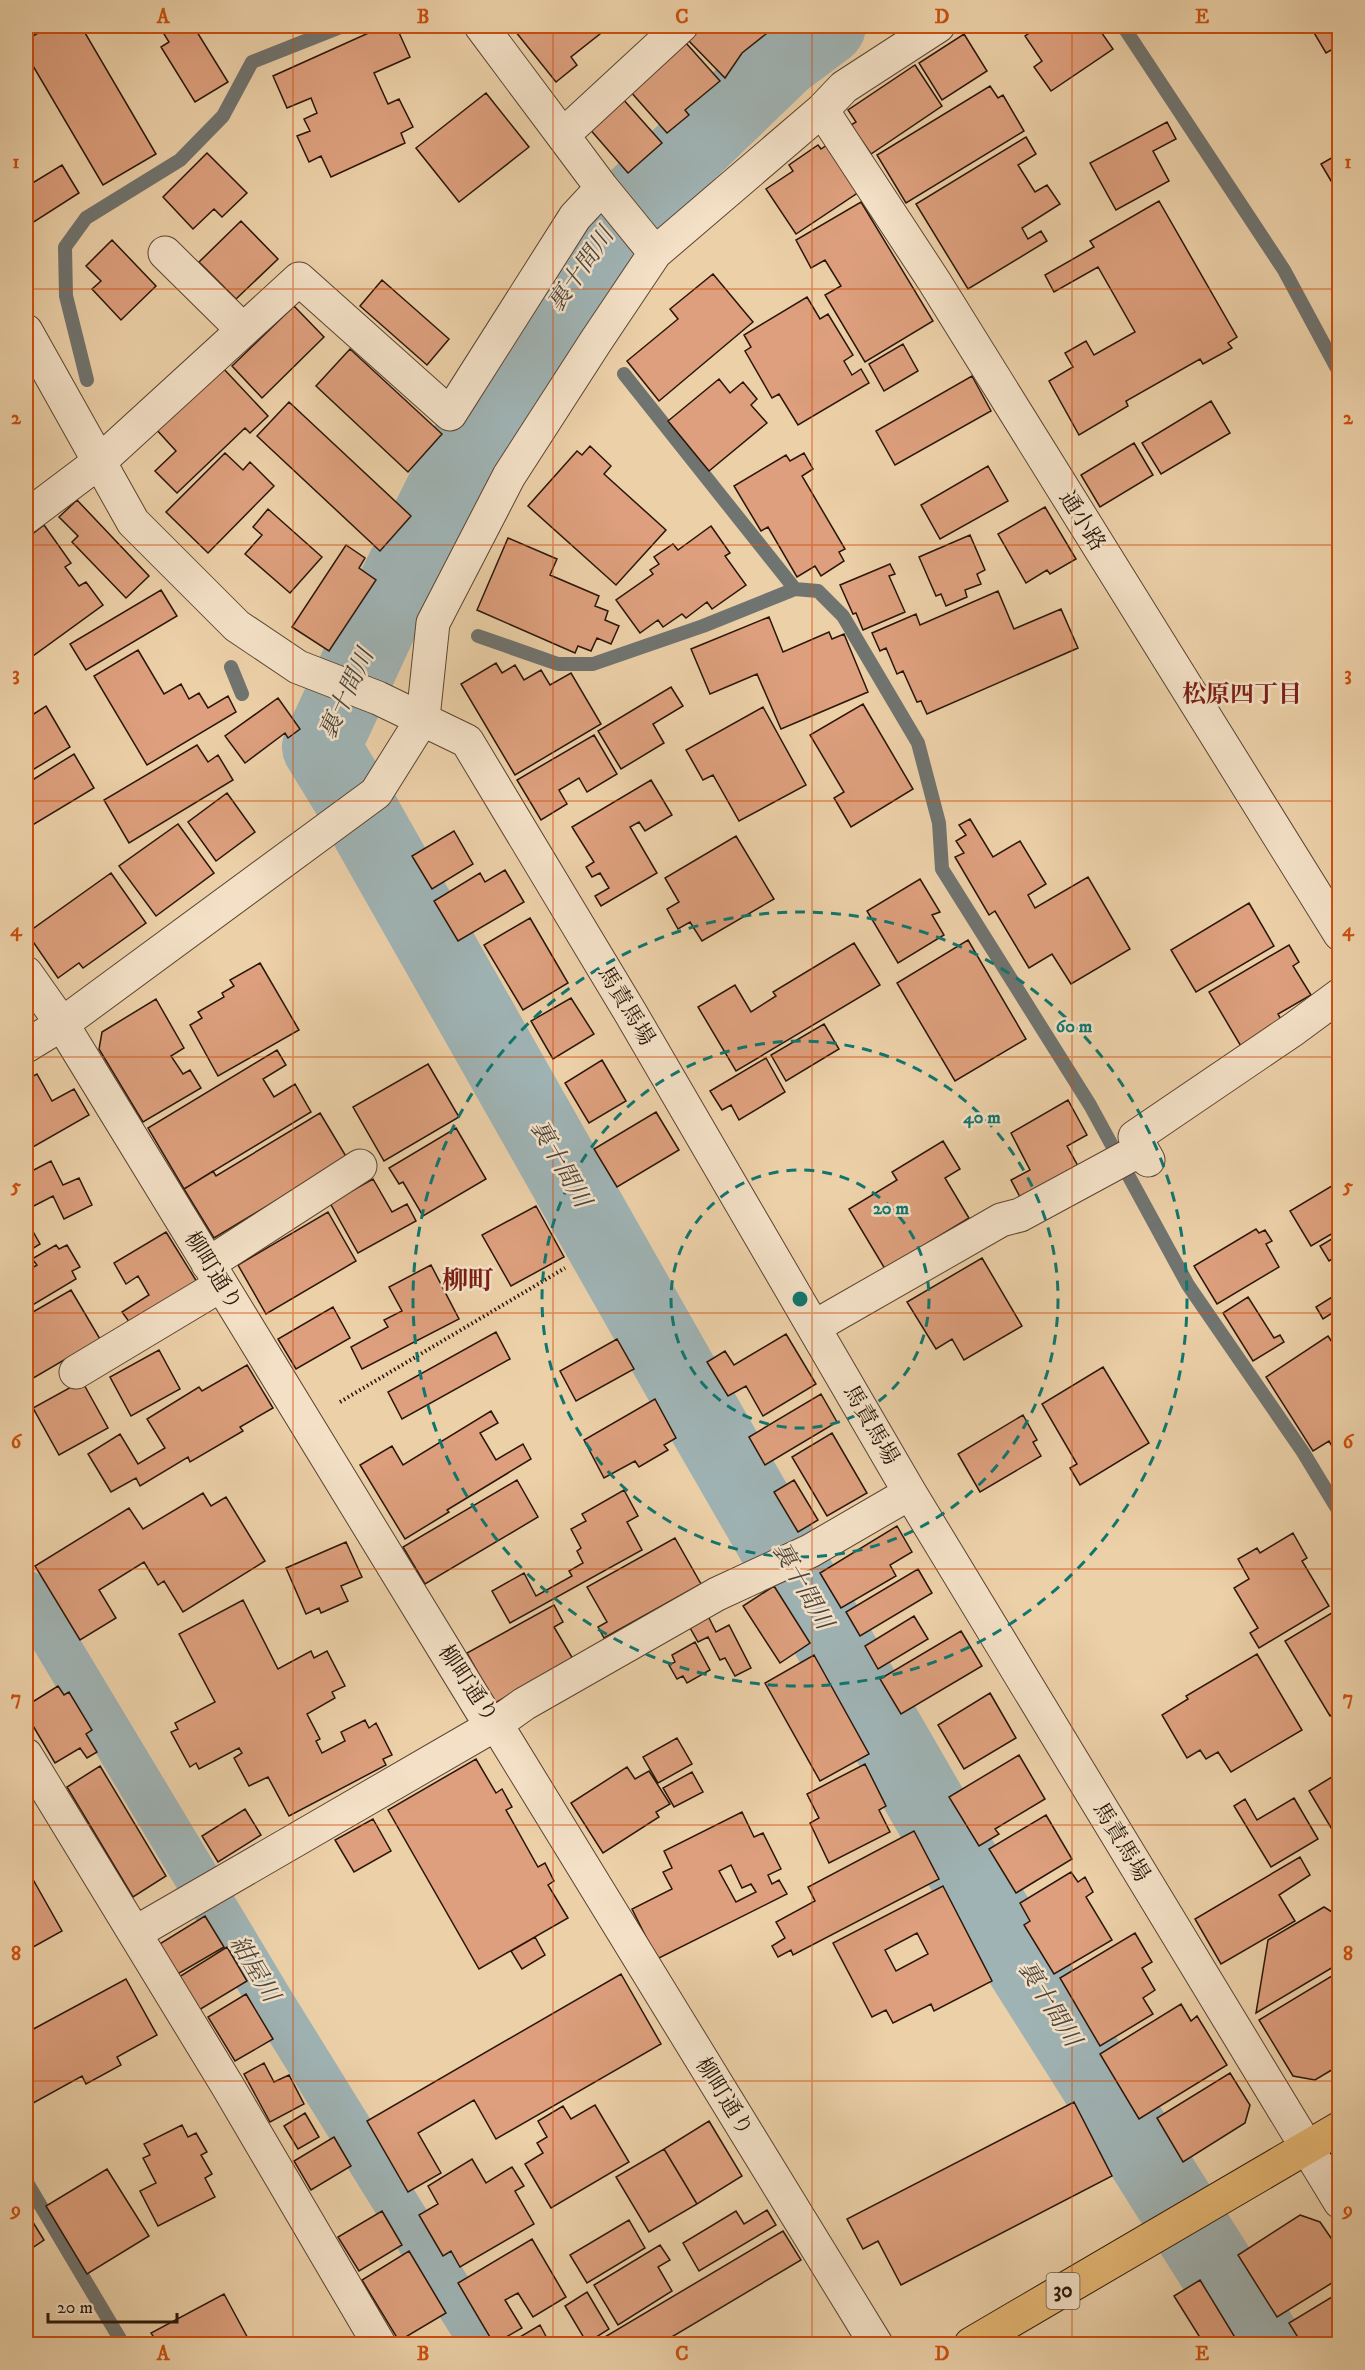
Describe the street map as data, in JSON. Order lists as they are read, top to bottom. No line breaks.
{"streets":{"main road":["30"],"street":["通小路","馬責馬場","柳町通り"]},"crossings":[["馬責馬場","30"]],"districts":["松原四丁目","柳町"],"water":["裏十間川","紺屋川"],"scale_bar":"20 m","grid":{"columns":["A","B","C","D","E"],"rows":["1","2","3","4","5","6","7","8","9"]},"rings":["60 m","40 m","20 m"]}
